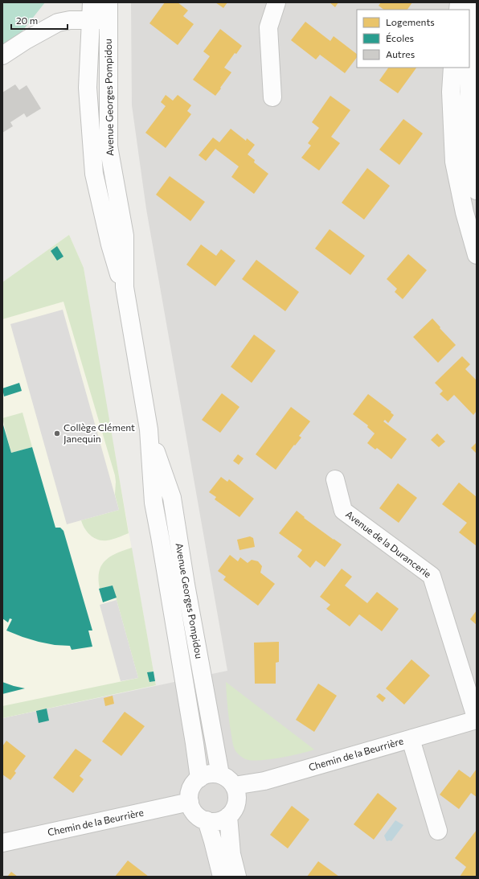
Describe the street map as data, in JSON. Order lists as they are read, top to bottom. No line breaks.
{"streets":{"street":["Avenue Georges Pompidou","Avenue de la Durancerie","Chemin de la Beurrière"]},"crossings":[["Avenue Georges Pompidou","Chemin de la Beurrière"],["Avenue de la Durancerie","Chemin de la Beurrière"]],"places":["Collège Clément Janequin"],"legend":["Logements","Écoles","Autres"],"scale_bar":"20 m"}
